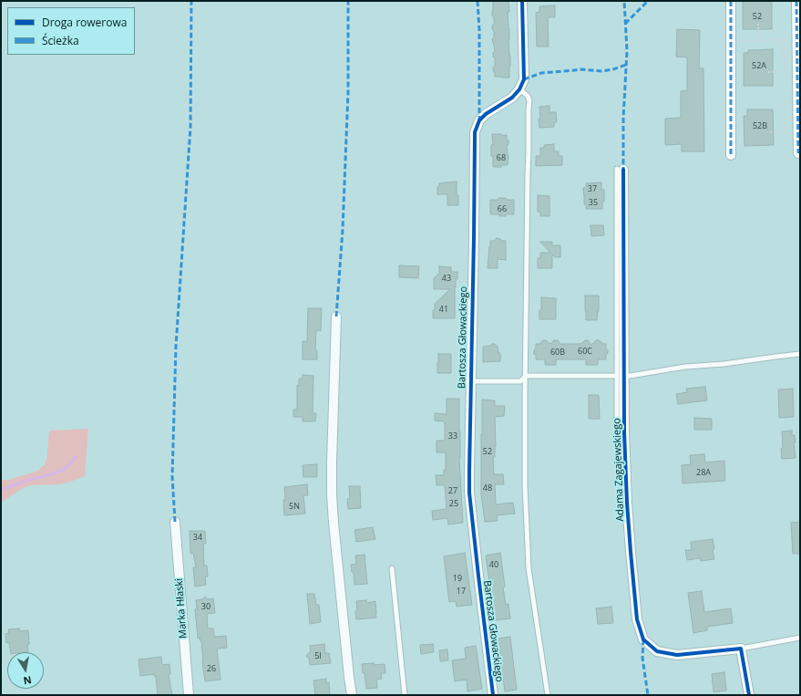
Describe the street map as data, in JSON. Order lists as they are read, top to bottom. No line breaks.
{"streets":{"street":["Bartosza Głowackiego","Adama Zagajewskiego","Marka Hłaski"]},"house_numbers":["52","52A","52B","68","37","35","66","43","41","60C","60B","33","52","28A","48","27","25","5N","34","40","19","17","30","5I","26"],"legend":["Droga rowerowa","Ścieżka"],"north":"bottom"}
